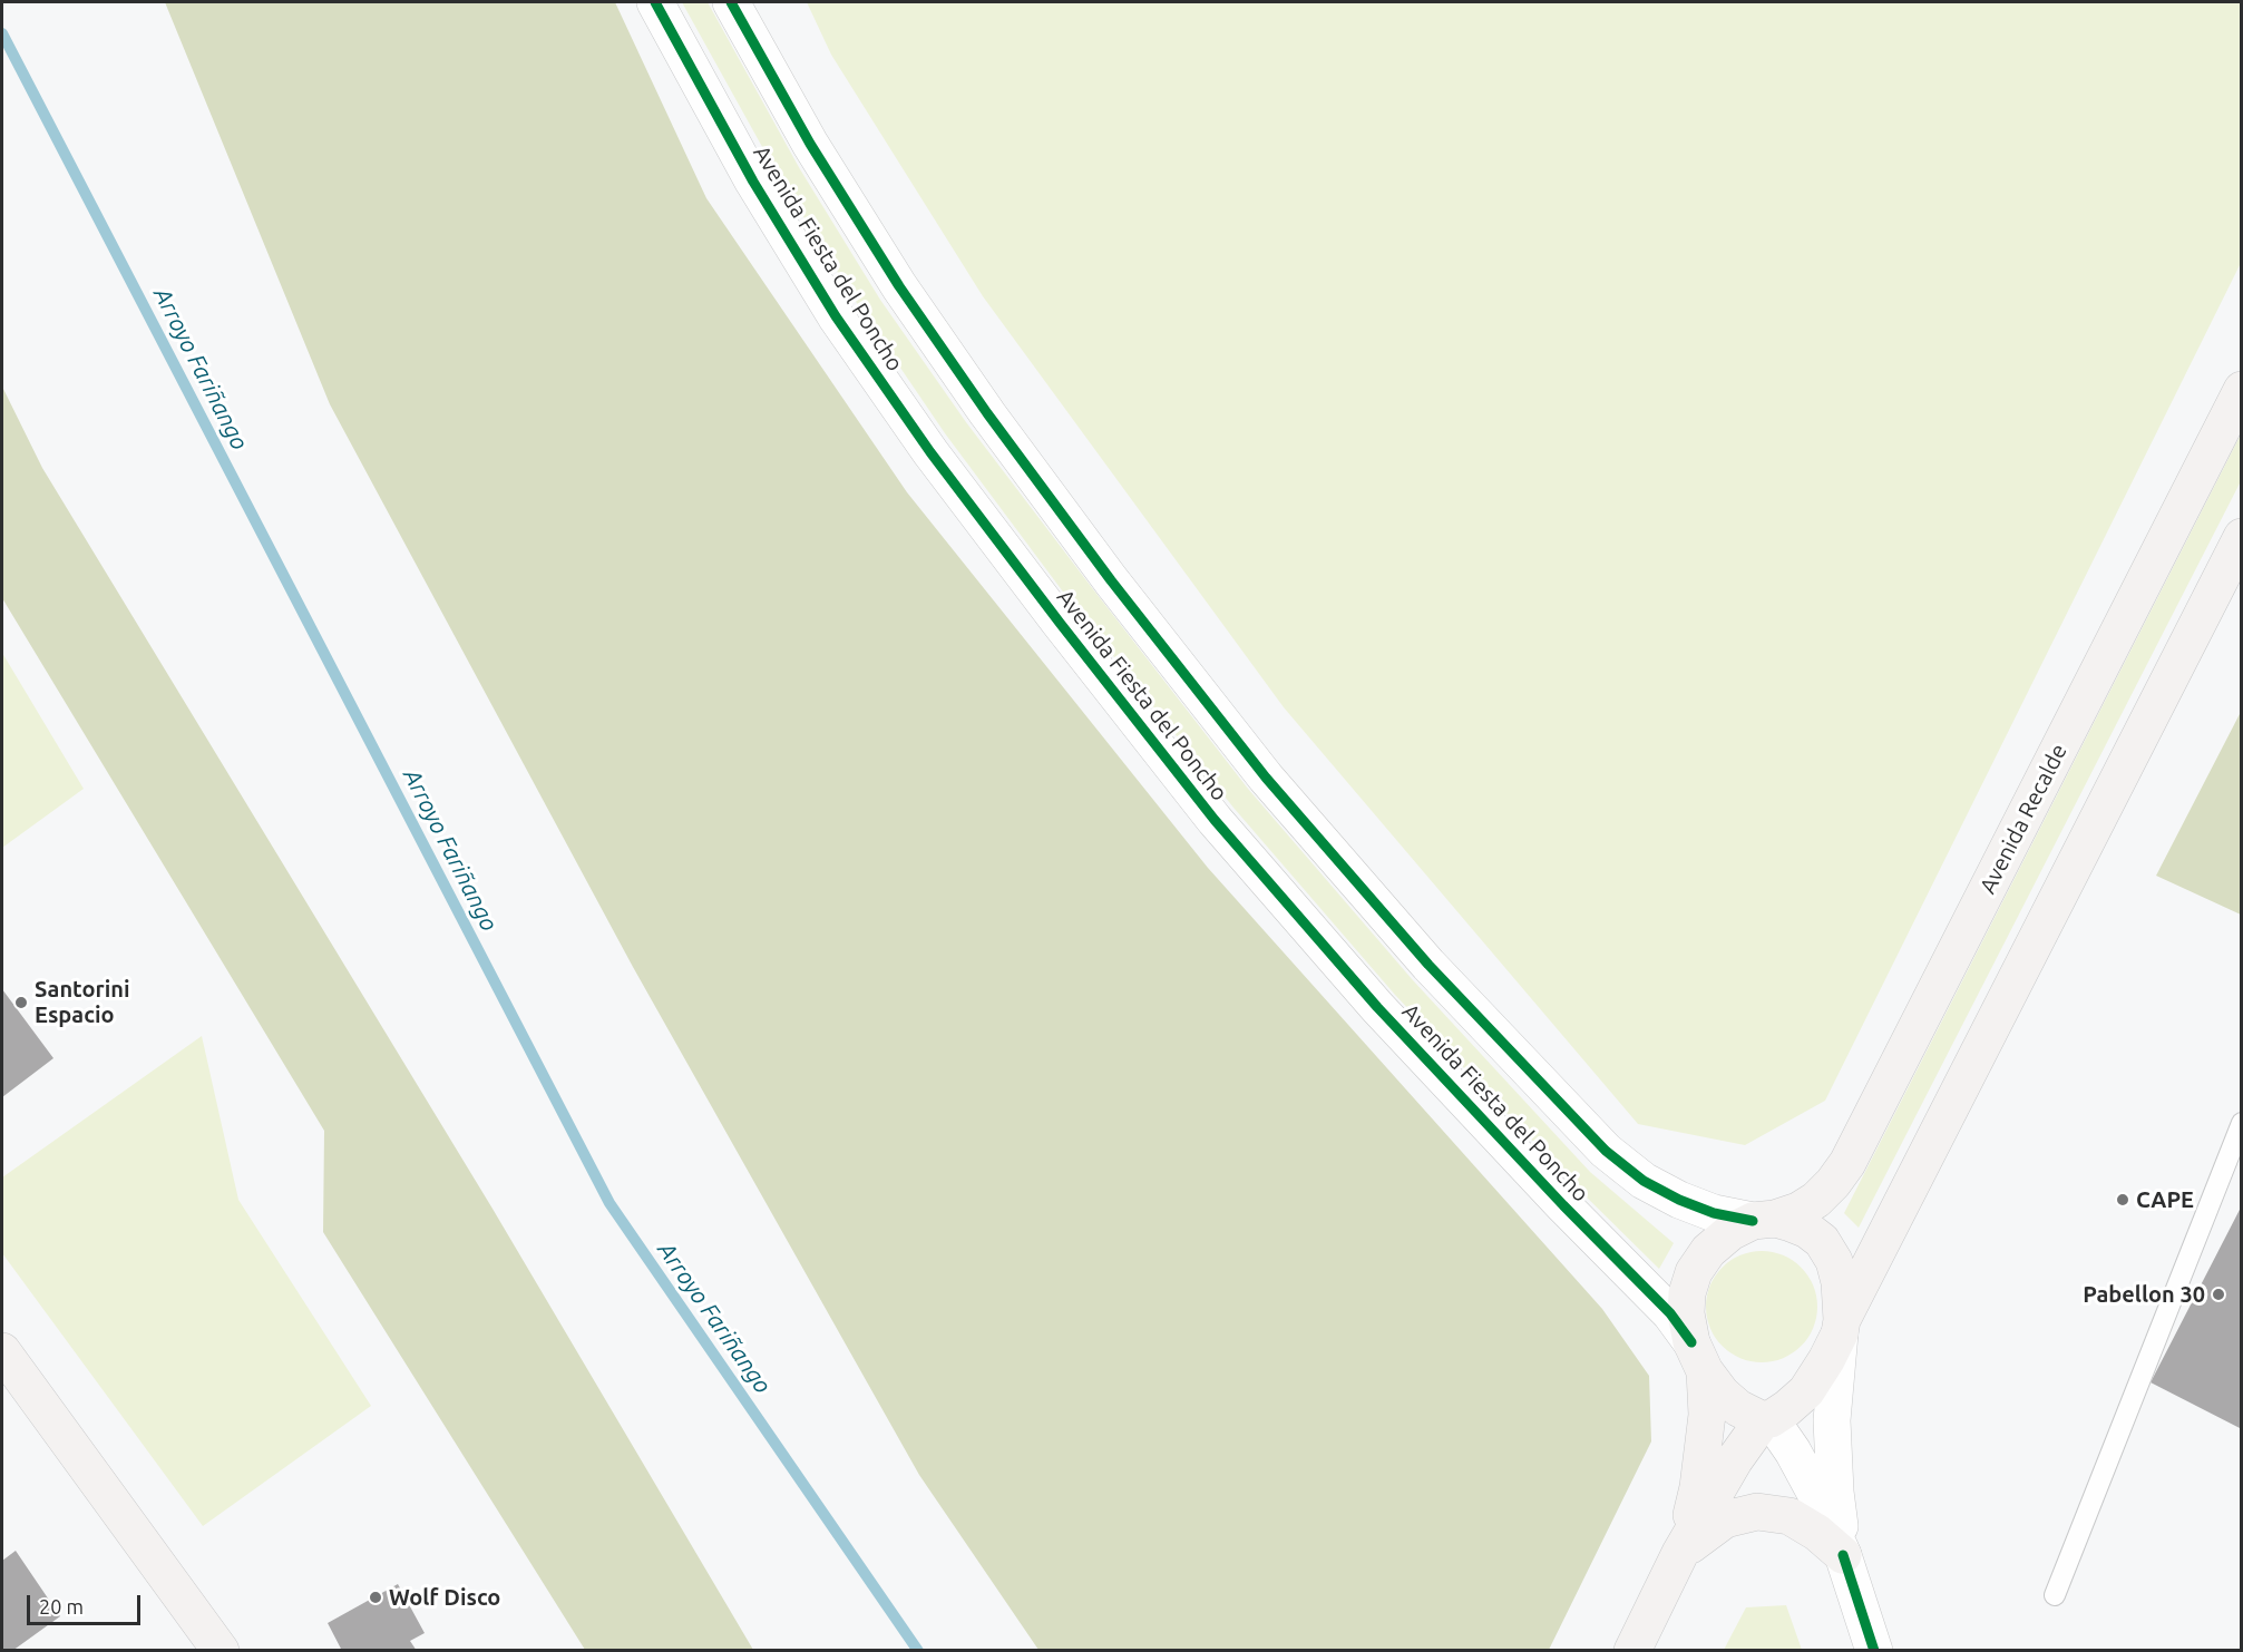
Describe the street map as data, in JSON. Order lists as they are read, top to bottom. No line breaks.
{"streets":{"main road":["Avenida Recalde"],"street":["Avenida Fiesta del Poncho"]},"crossings":[["Avenida Fiesta del Poncho","Avenida Recalde"]],"water":["Arroyo Fariñango"],"places":["Santorini Espacio","CAPE","Pabellon 30","Wolf Disco"],"scale_bar":"20 m"}
